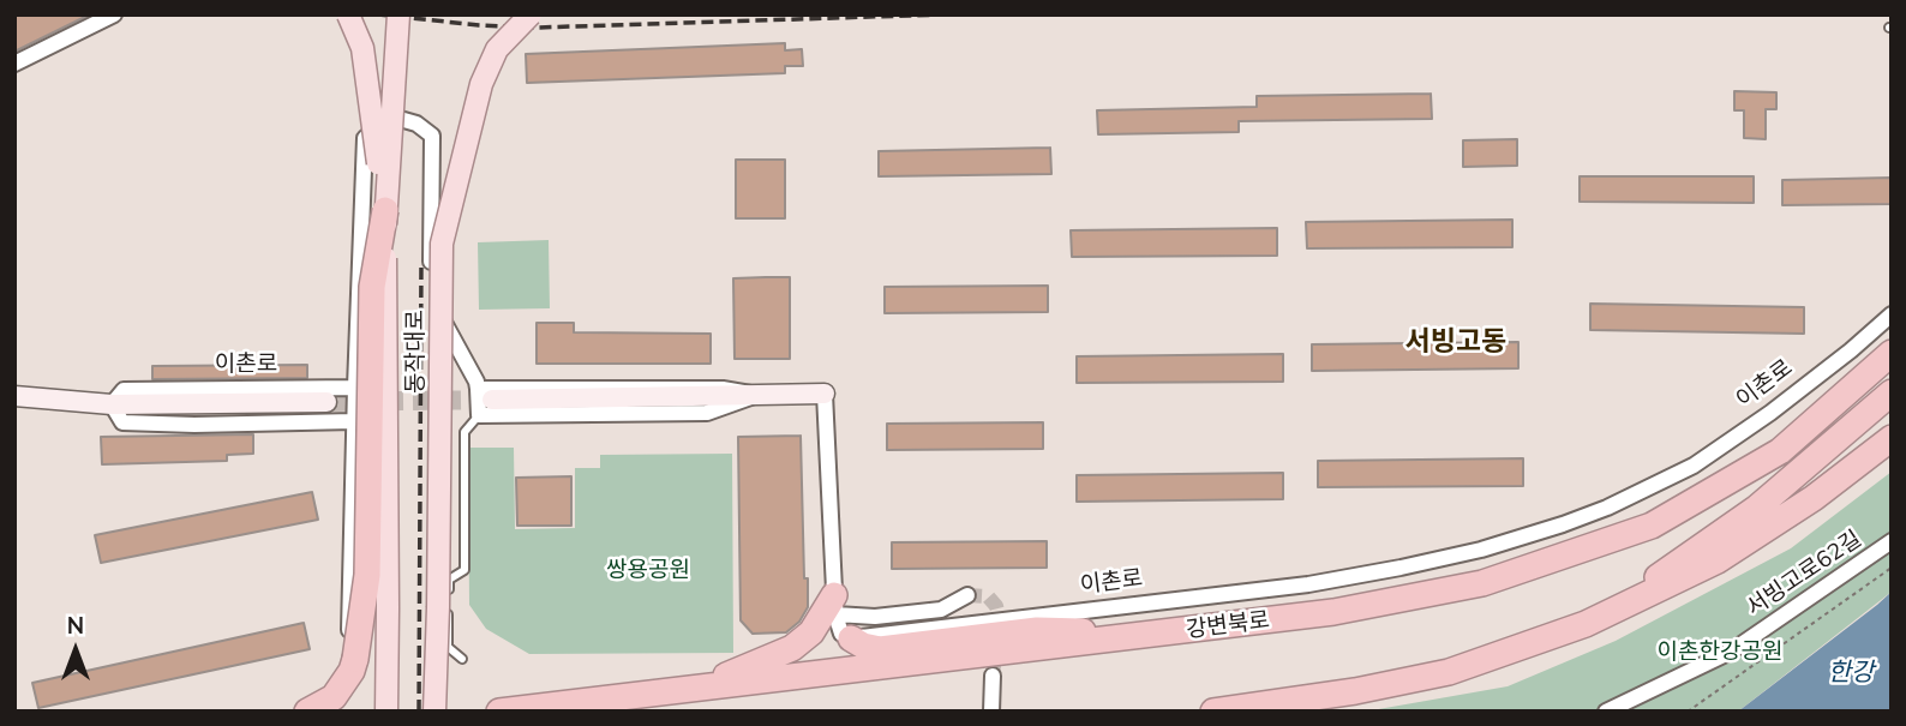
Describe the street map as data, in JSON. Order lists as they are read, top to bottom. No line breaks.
{"streets":{"highway":["강변북로"],"main road":["동작대로"],"street":["이촌로","서빙고로62길"]},"districts":["서빙고동"],"water":["한강"],"parks":["쌍용공원","이촌한강공원"],"north":"top"}
